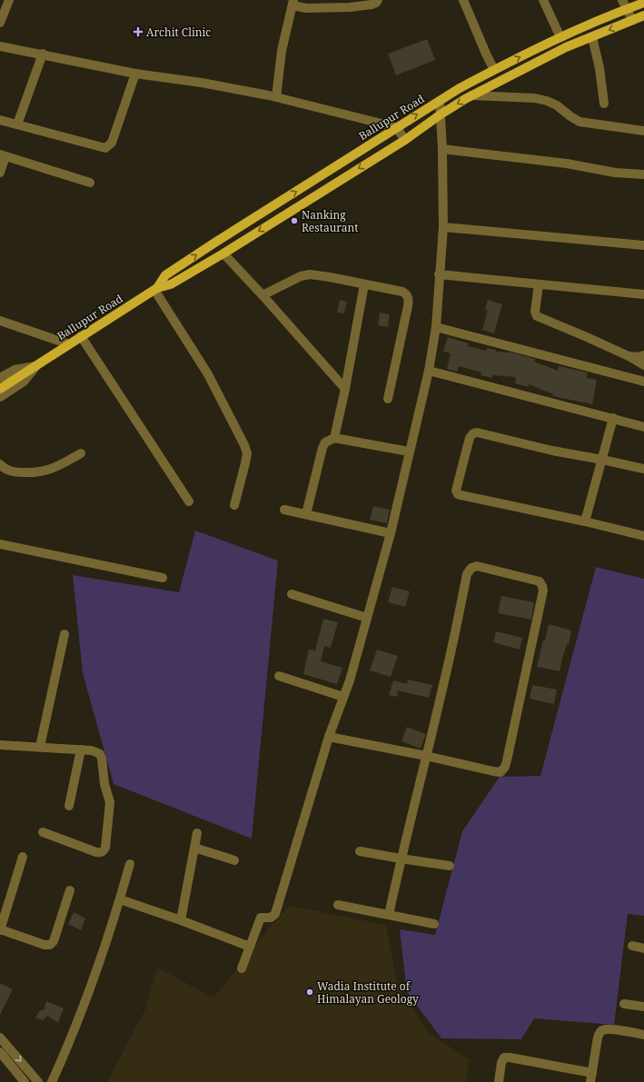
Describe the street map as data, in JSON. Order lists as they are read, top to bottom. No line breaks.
{"streets":{"main road":["Ballupur Road"]},"places":{"health":["Archit Clinic"],"other":["Nanking Restaurant","Wadia Institute of Himalayan Geology"]}}
